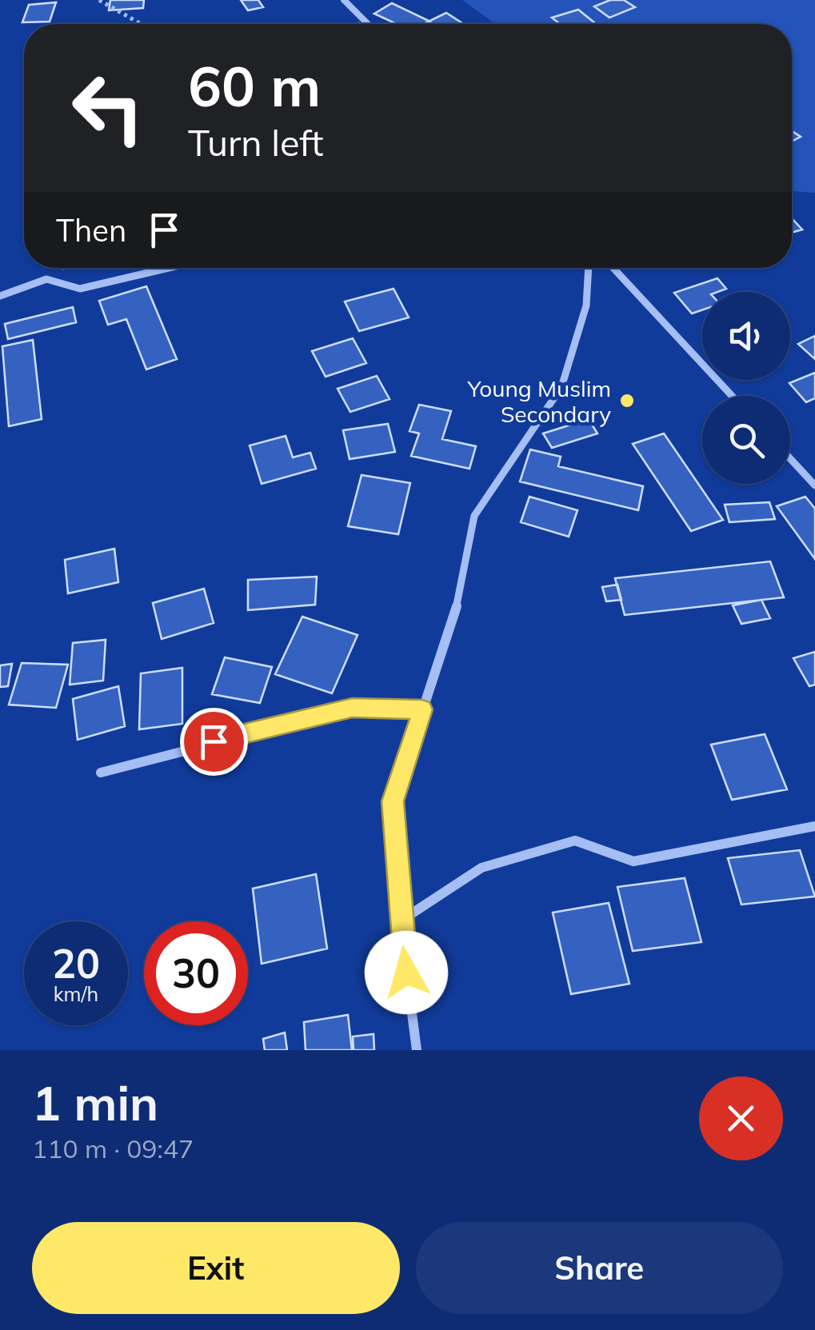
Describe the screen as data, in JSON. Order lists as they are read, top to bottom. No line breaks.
{"places":["Young Muslim Secondary"],"page":{"turn":["60 m","Turn left"],"then":"Then","speed":"20 km/h","limit":"30","heading":["1 min","110 m · 09:47"],"buttons":["Exit","Share"]}}
